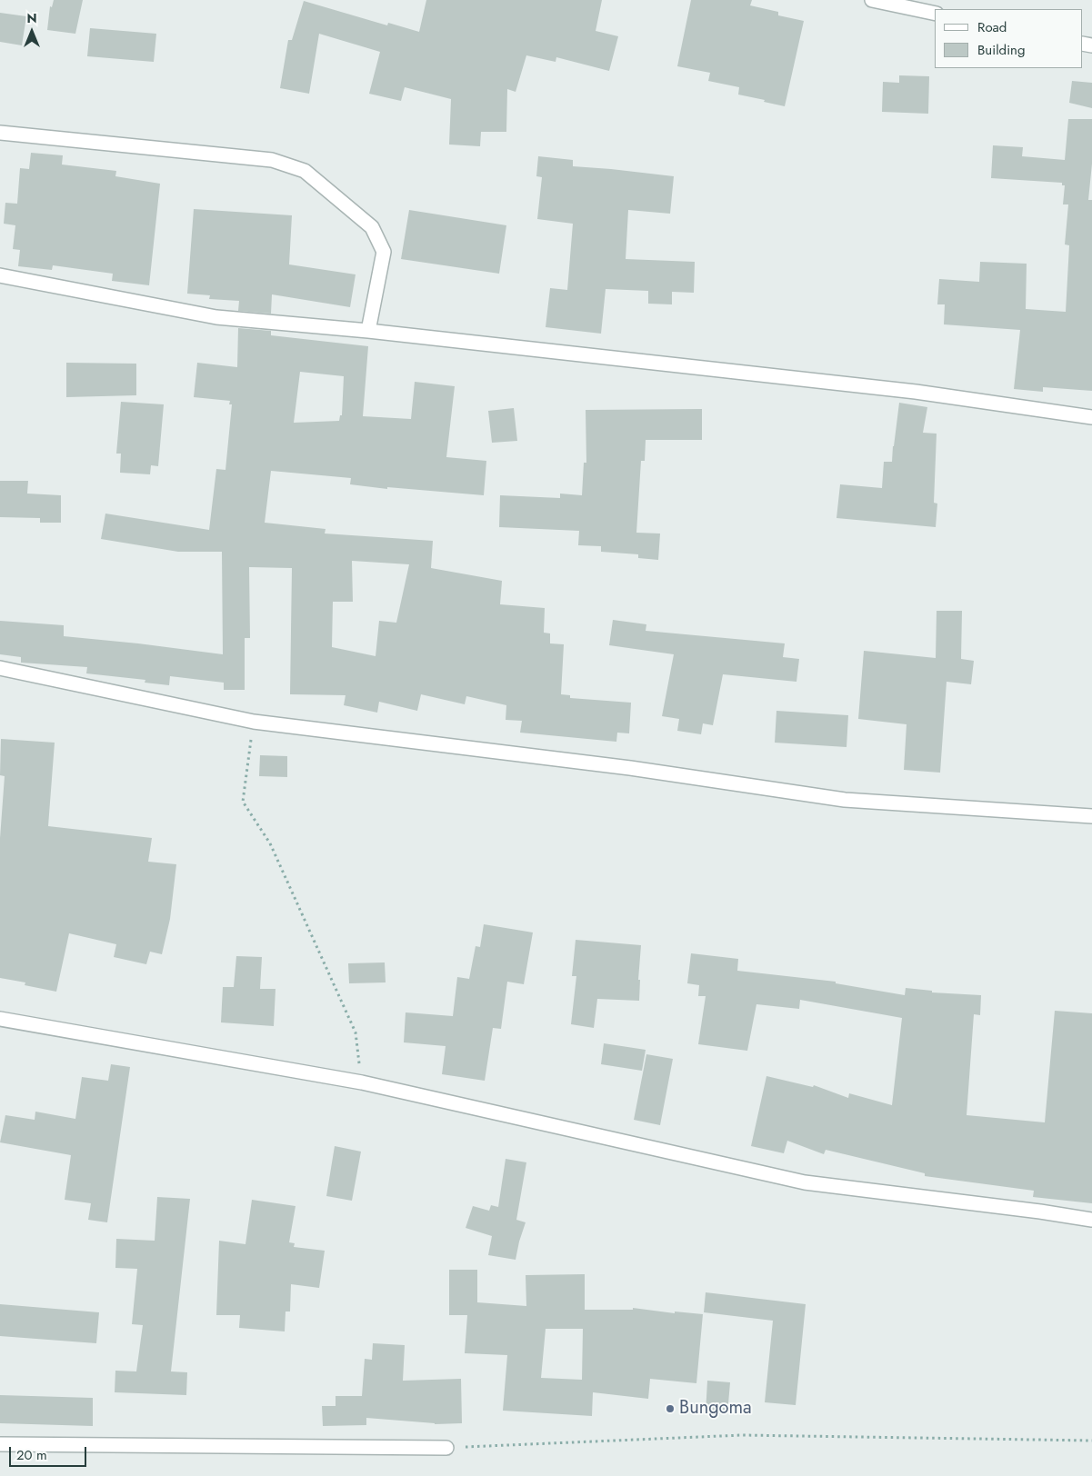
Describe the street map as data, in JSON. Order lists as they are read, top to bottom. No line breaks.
{"places":["Bungoma"],"legend":["Road","Building"],"scale_bar":"20 m","north":"top"}
